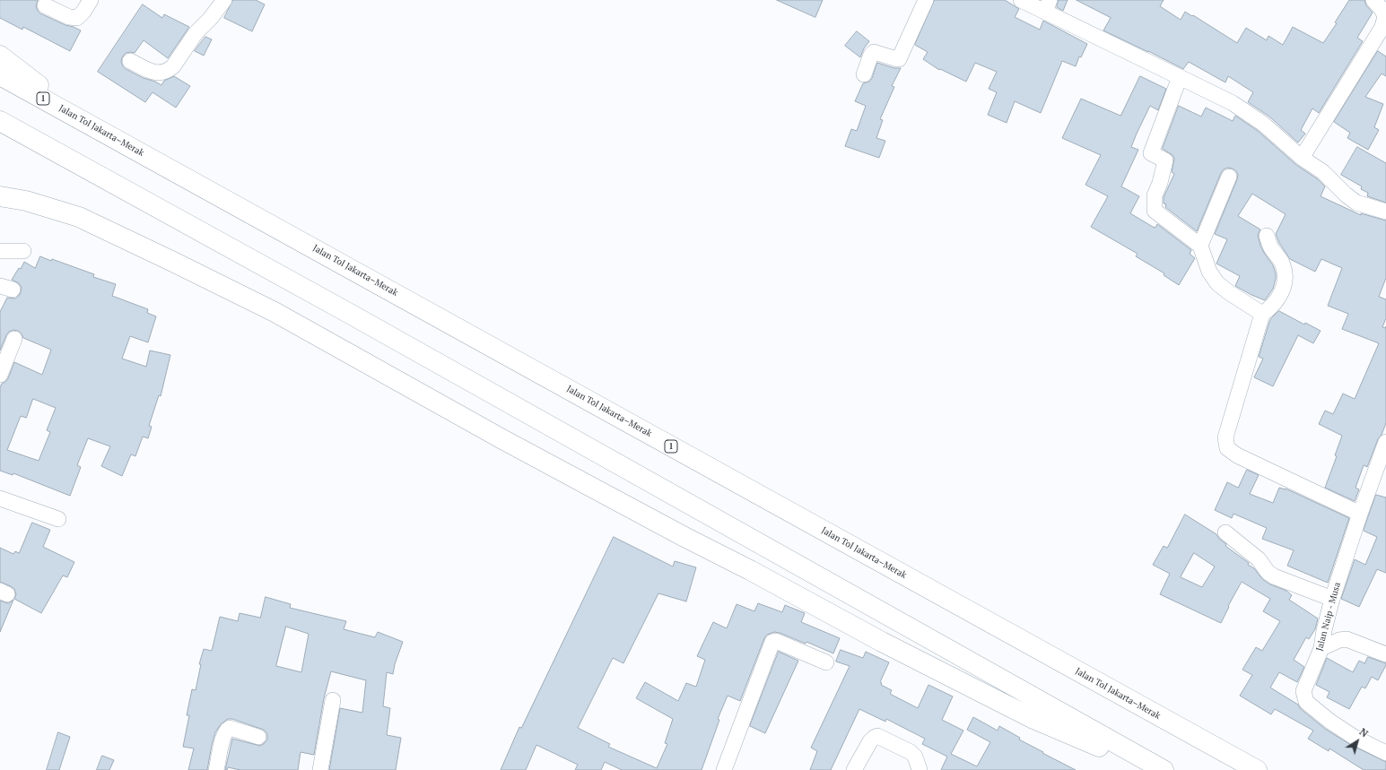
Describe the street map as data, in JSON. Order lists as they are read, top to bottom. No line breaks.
{"streets":{"highway":["1","Jalan Tol Jakarta–Merak"],"street":["Jalan Naip - Musa"]},"north":"top right"}
